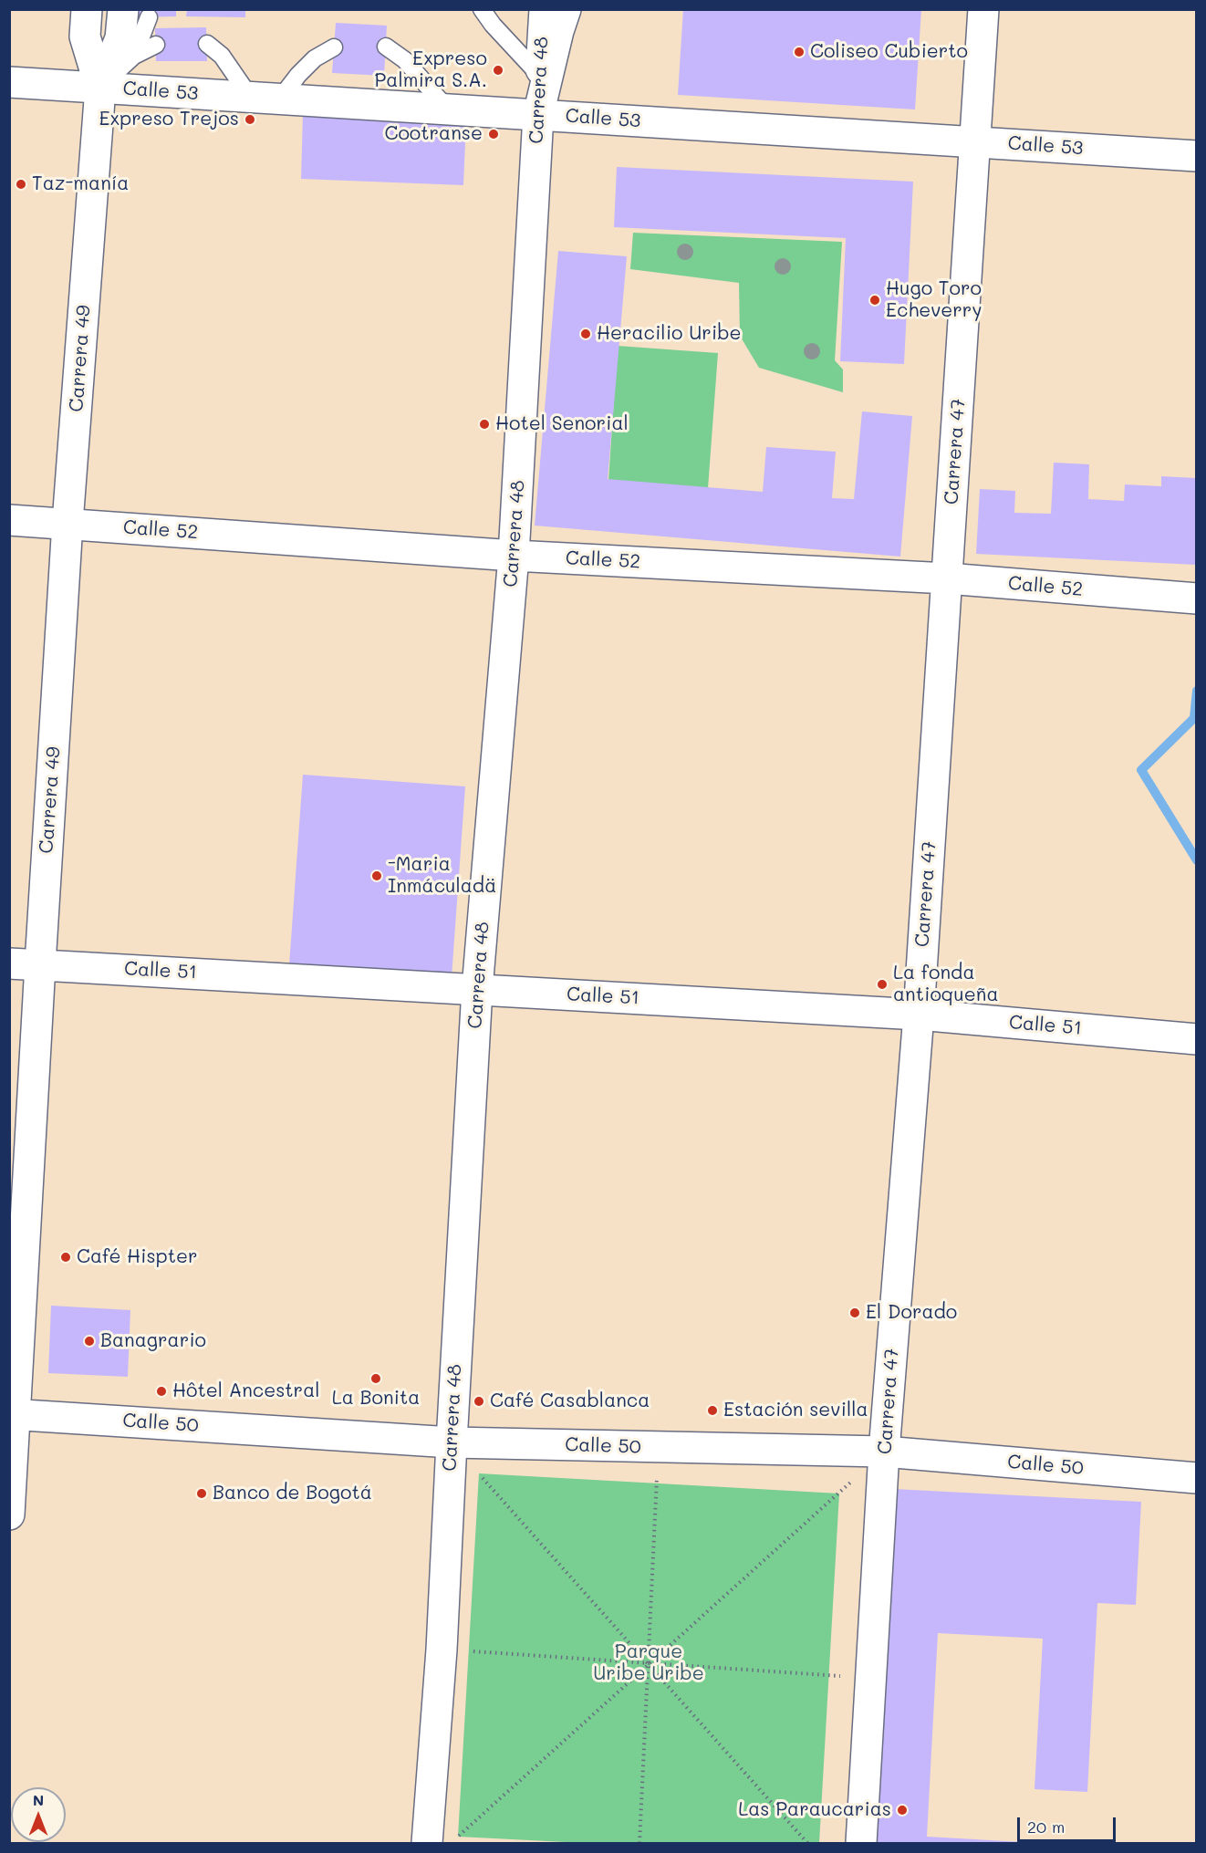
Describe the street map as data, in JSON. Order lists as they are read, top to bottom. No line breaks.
{"streets":{"street":["Carrera 48","Calle 53","Carrera 49","Carrera 47","Calle 52","Calle 51","Calle 50"]},"crossings":[["Carrera 48","Calle 53"],["Carrera 48","Calle 52"],["Carrera 48","Calle 51"],["Carrera 48","Calle 50"],["Calle 53","Carrera 49"],["Calle 53","Carrera 47"],["Carrera 49","Calle 52"],["Carrera 49","Calle 51"],["Carrera 49","Calle 50"],["Carrera 47","Calle 52"],["Carrera 47","Calle 51"],["Carrera 47","Calle 50"]],"parks":["Parque Uribe Uribe"],"places":["Coliseo Cubierto","Expreso Palmira S.A.","Expreso Trejos","Cootranse","Taz-manía","Hugo Toro Echeverry","Heracilio Uribe","Hotel Senorial","-Maria Inmáculadä","La fonda antioqueña","Café Hispter","El Dorado","Banagrario","La Bonita","Hôtel Ancestral","Café Casablanca","Estación sevilla","Banco de Bogotá","Las Paraucarias"],"scale_bar":"20 m","north":"top"}
